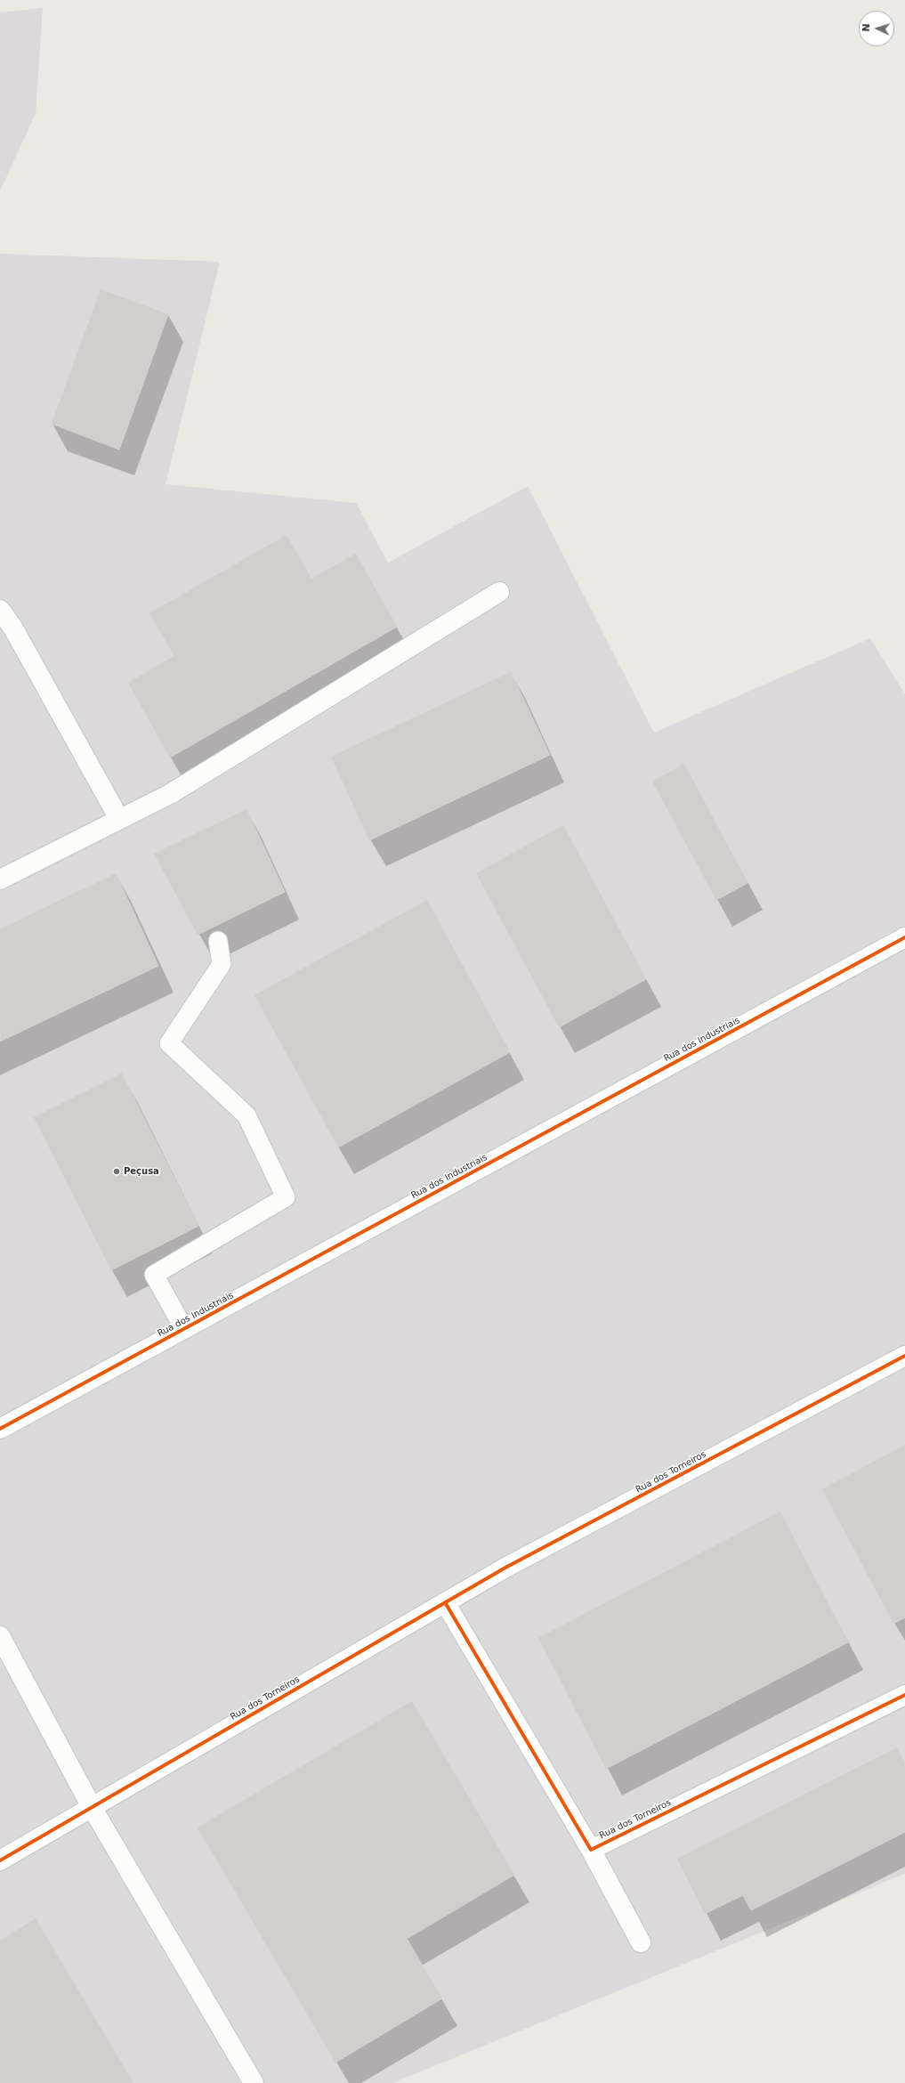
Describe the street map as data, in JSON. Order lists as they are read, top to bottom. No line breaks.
{"streets":{"street":["Rua dos Industriais","Rua dos Torneiros"]},"places":["Peçusa"],"north":"left"}
